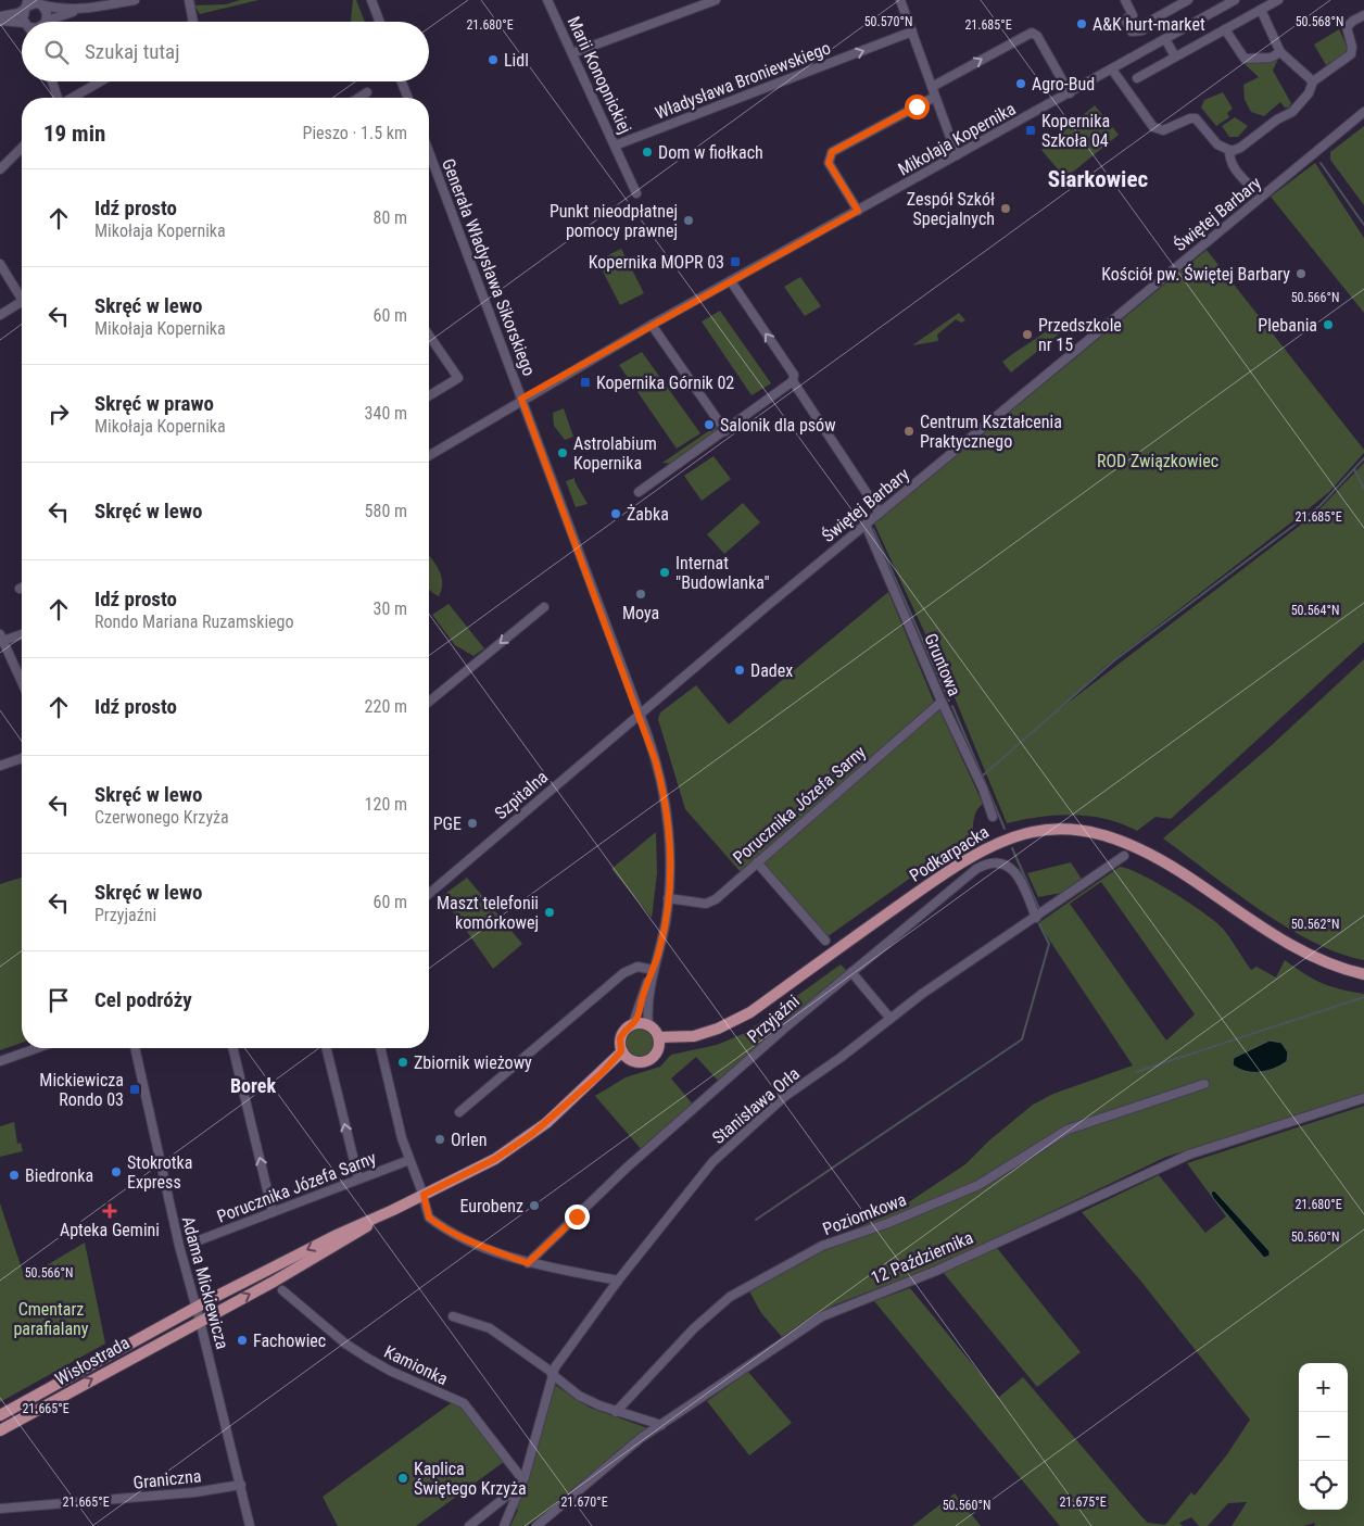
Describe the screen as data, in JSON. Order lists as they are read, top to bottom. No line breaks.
{"streets":{"main road":["Podkarpacka","Wisłostrada"],"street":["Marii Konopnickiej","Władysława Broniewskiego","Mikołaja Kopernika","Świętej Barbary","Generała Władysława Sikorskiego","Gruntowa","Szpitalna","Porucznika Józefa Sarny","Przyjaźni","Stanisława Orła","Poziomkowa","12 Października","Adama Mickiewicza","Kamionka","Graniczna"]},"crossings":[["Marii Konopnickiej","Władysława Broniewskiego"],["Mikołaja Kopernika","Generała Władysława Sikorskiego"],["Świętej Barbary","Generała Władysława Sikorskiego"],["Świętej Barbary","Gruntowa"],["Świętej Barbary","Szpitalna"],["Generała Władysława Sikorskiego","Szpitalna"],["Generała Władysława Sikorskiego","Porucznika Józefa Sarny"],["Generała Władysława Sikorskiego","Podkarpacka"],["Gruntowa","Porucznika Józefa Sarny"],["Przyjaźni","Stanisława Orła"],["Stanisława Orła","Kamionka"],["Adama Mickiewicza","Wisłostrada"],["Adama Mickiewicza","Graniczna"]],"one_way":["Władysława Broniewskiego"],"districts":["Siarkowiec","Borek"],"parks":["ROD Związkowiec","Cmentarz parafialany"],"places":{"other":["A&K hurt-market","Lidl","Agro-Bud","Dom w fiołkach","Zespół Szkół Specjalnych","Punkt nieodpłatnej pomocy prawnej","Kościół pw. Świętej Barbary","Plebania","Przedszkole nr 15","Salonik dla psów","Centrum Kształcenia Praktycznego","Astrolabium Kopernika","Żabka","Internat \"Budowlanka\"","Moya","Dadex","PGE","Maszt telefonii komórkowej","Zbiornik wieżowy","Orlen","Stokrotka Express","Biedronka","Eurobenz","Fachowiec","Kaplica Świętego Krzyża"],"transit":["Kopernika Szkoła 04","Kopernika MOPR 03","Kopernika Górnik 02","Mickiewicza Rondo 03"],"health":["Apteka Gemini"]},"page":{"search":"Szukaj tutaj","heading":["19 min","Pieszo · 1.5 km"],"list":[["Idź prosto","Mikołaja Kopernika","80 m"],["Skręć w lewo","Mikołaja Kopernika","60 m"],["Skręć w prawo","Mikołaja Kopernika","340 m"],["Skręć w lewo","580 m"],["Idź prosto","Rondo Mariana Ruzamskiego","30 m"],["Idź prosto","220 m"],["Skręć w lewo","Czerwonego Krzyża","120 m"],["Skręć w lewo","Przyjaźni","60 m"],"Cel podróży"],"map_buttons":["+","−"]},"coordinates":["50.570°N","50.568°N","21.680°E","21.685°E","50.566°N","50.564°N","50.562°N","50.560°N","21.665°E","21.670°E","21.675°E"]}
